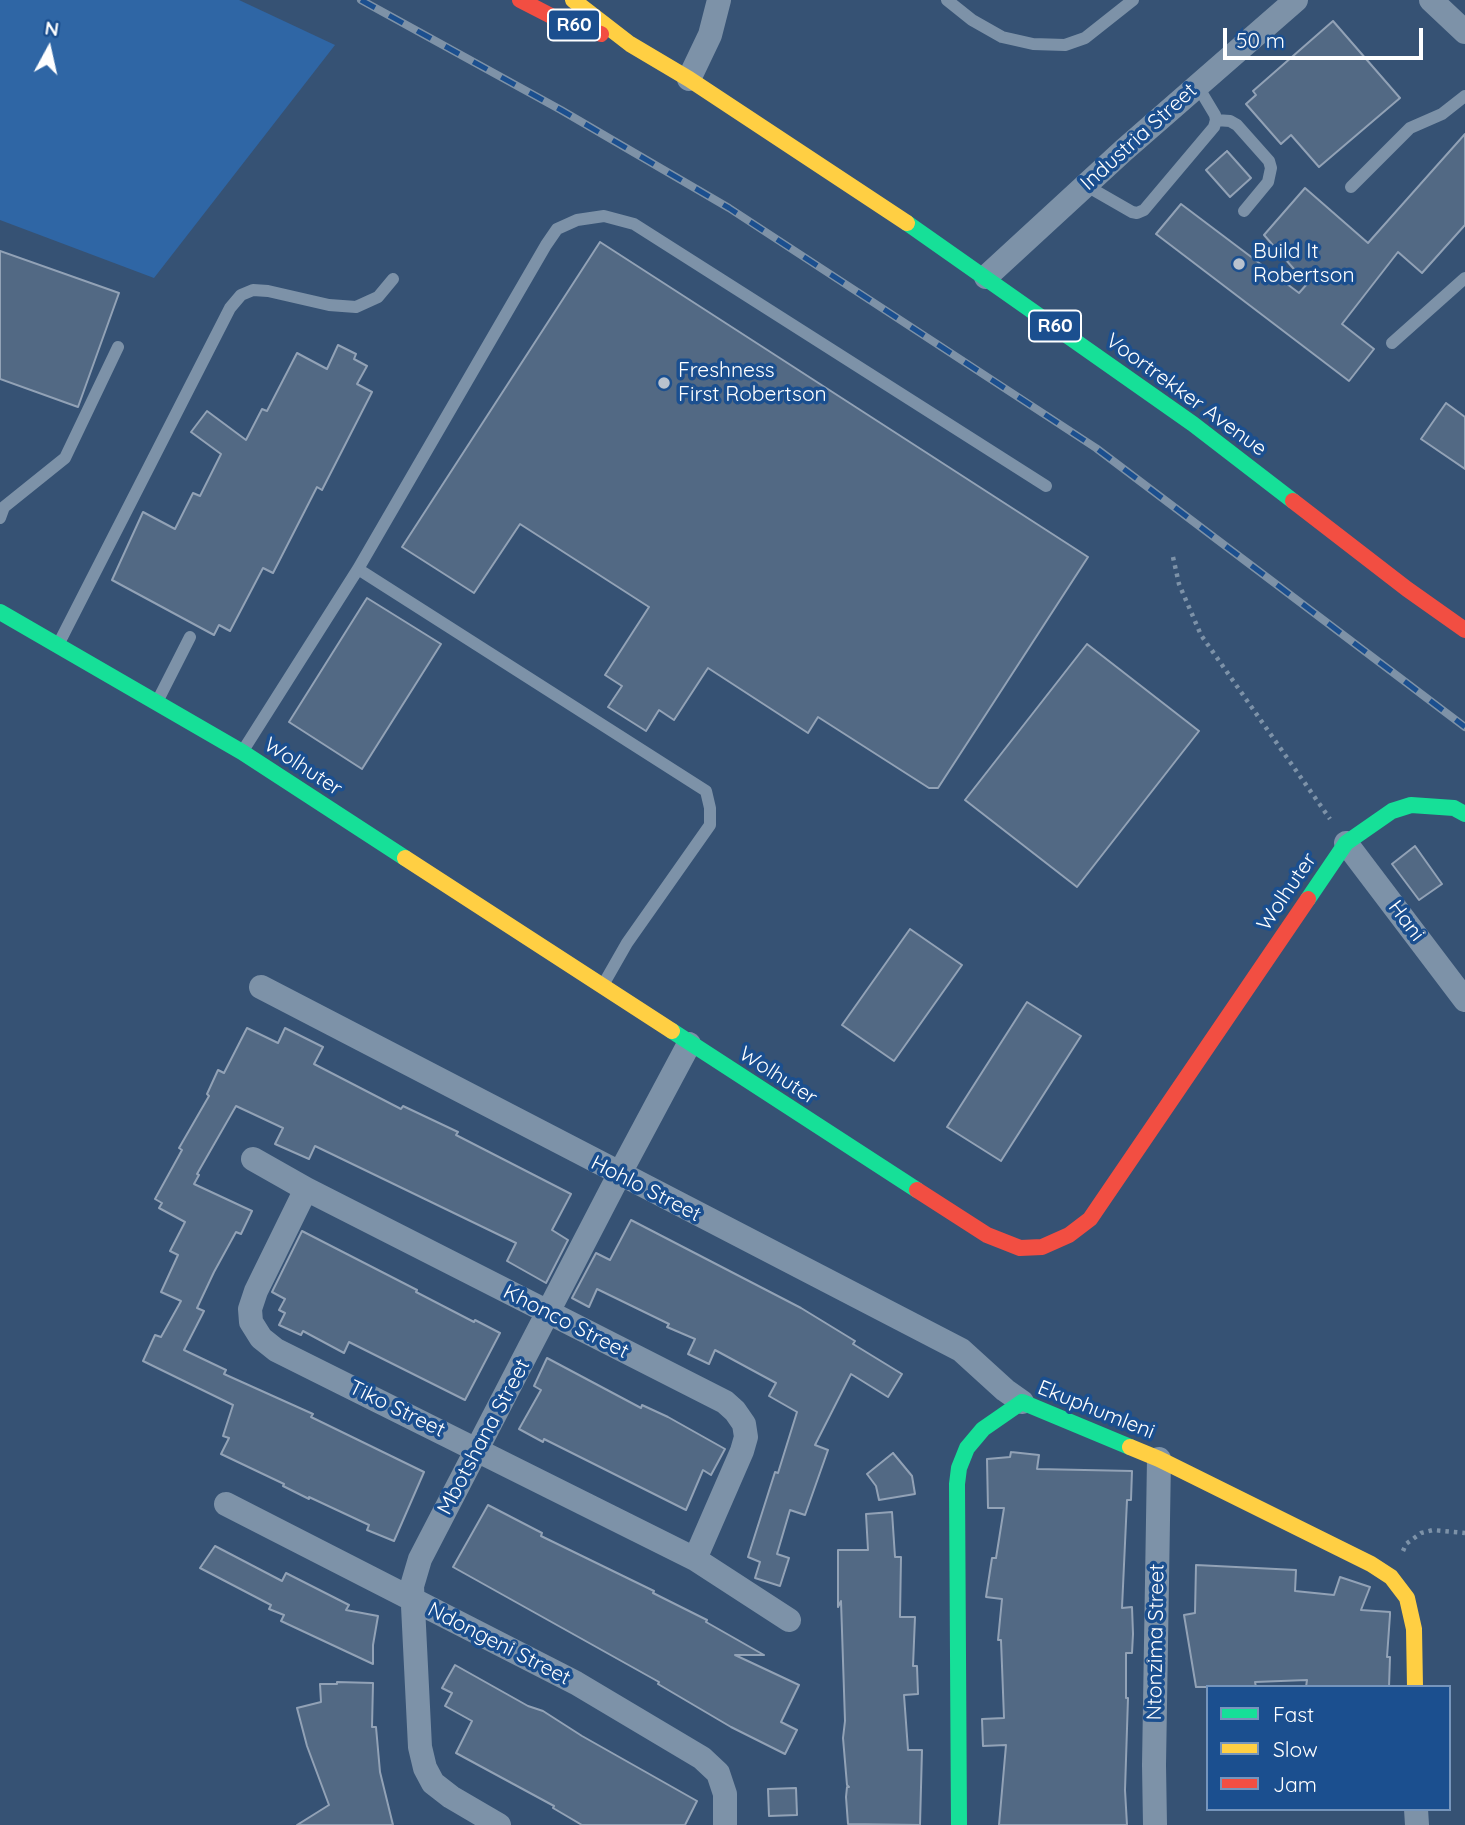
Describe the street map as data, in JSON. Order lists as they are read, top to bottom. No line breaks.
{"streets":{"street":["R60","Industria Street","Voortrekker Avenue","Wolhuter","Hani","Hohlo Street","Khonco Street","Tiko Street","Ekuphumleni","Mbotshana Street","Ntonzima Street","Ndongeni Street"]},"crossings":[["Industria Street","Voortrekker Avenue"],["Wolhuter","Hani"],["Wolhuter","Mbotshana Street"],["Hohlo Street","Ekuphumleni"],["Hohlo Street","Mbotshana Street"],["Khonco Street","Tiko Street"],["Khonco Street","Mbotshana Street"],["Tiko Street","Mbotshana Street"],["Ekuphumleni","Ntonzima Street"],["Mbotshana Street","Ndongeni Street"]],"places":["Build It Robertson","Freshness First Robertson"],"legend":["Fast","Slow","Jam"],"scale_bar":"50 m","north":"top"}
